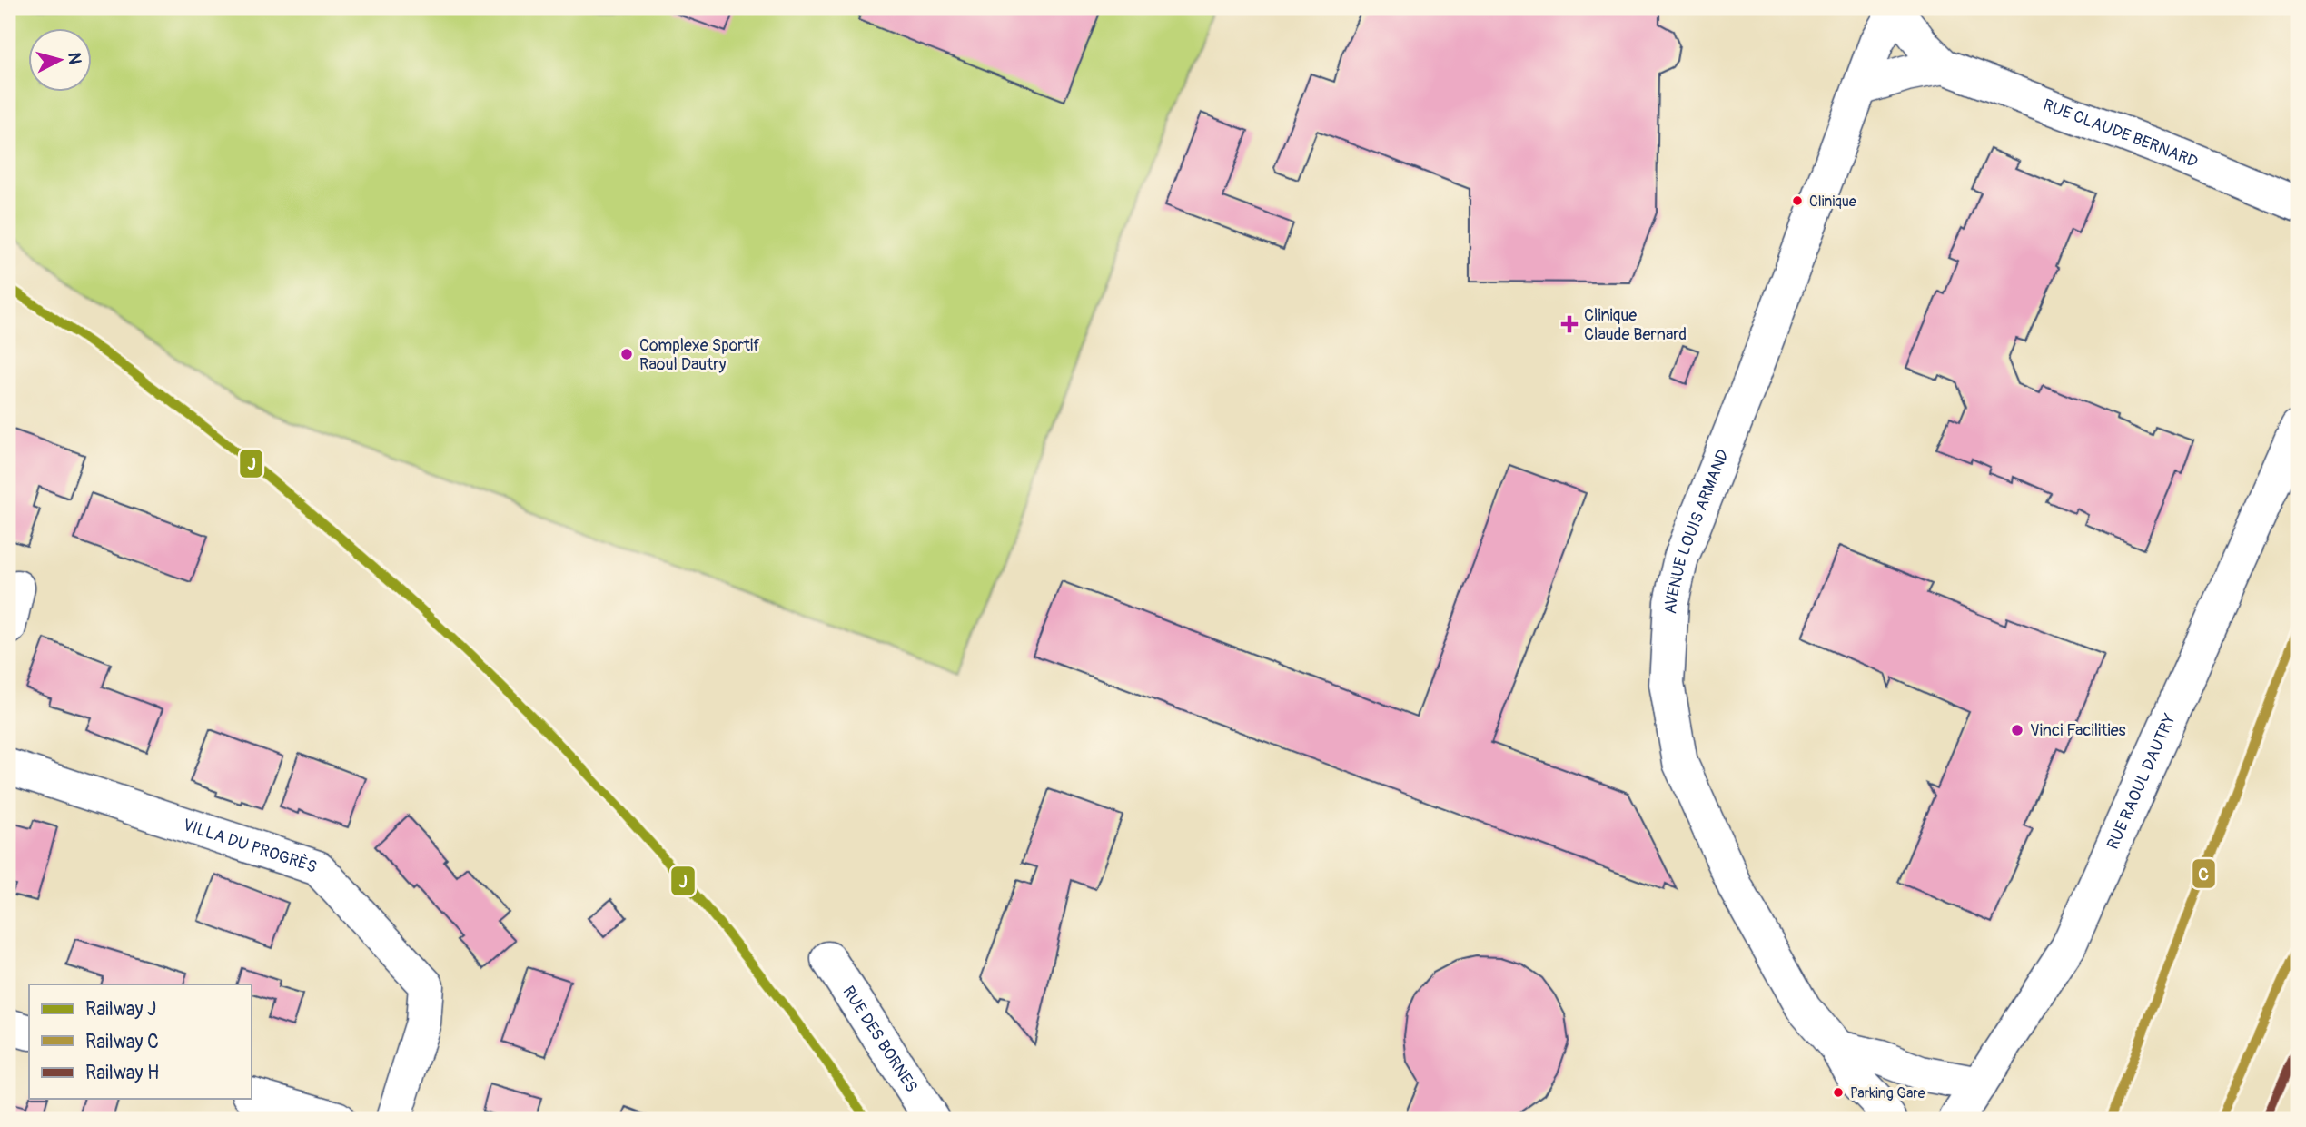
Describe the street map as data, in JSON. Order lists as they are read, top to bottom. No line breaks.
{"streets":{"street":["RUE CLAUDE BERNARD","AVENUE LOUIS ARMAND","RUE RAOUL DAUTRY","VILLA DU PROGRÈS","RUE DES BORNES"]},"crossings":[["RUE CLAUDE BERNARD","AVENUE LOUIS ARMAND"]],"places":{"other":["Clinique","Complexe Sportif Raoul Dautry","Vinci Facilities","Parking Gare"],"health":["Clinique Claude Bernard"]},"lines":["rail line J","rail line C","rail line H"],"legend":["Railway J","Railway C","Railway H"],"north":"right"}
